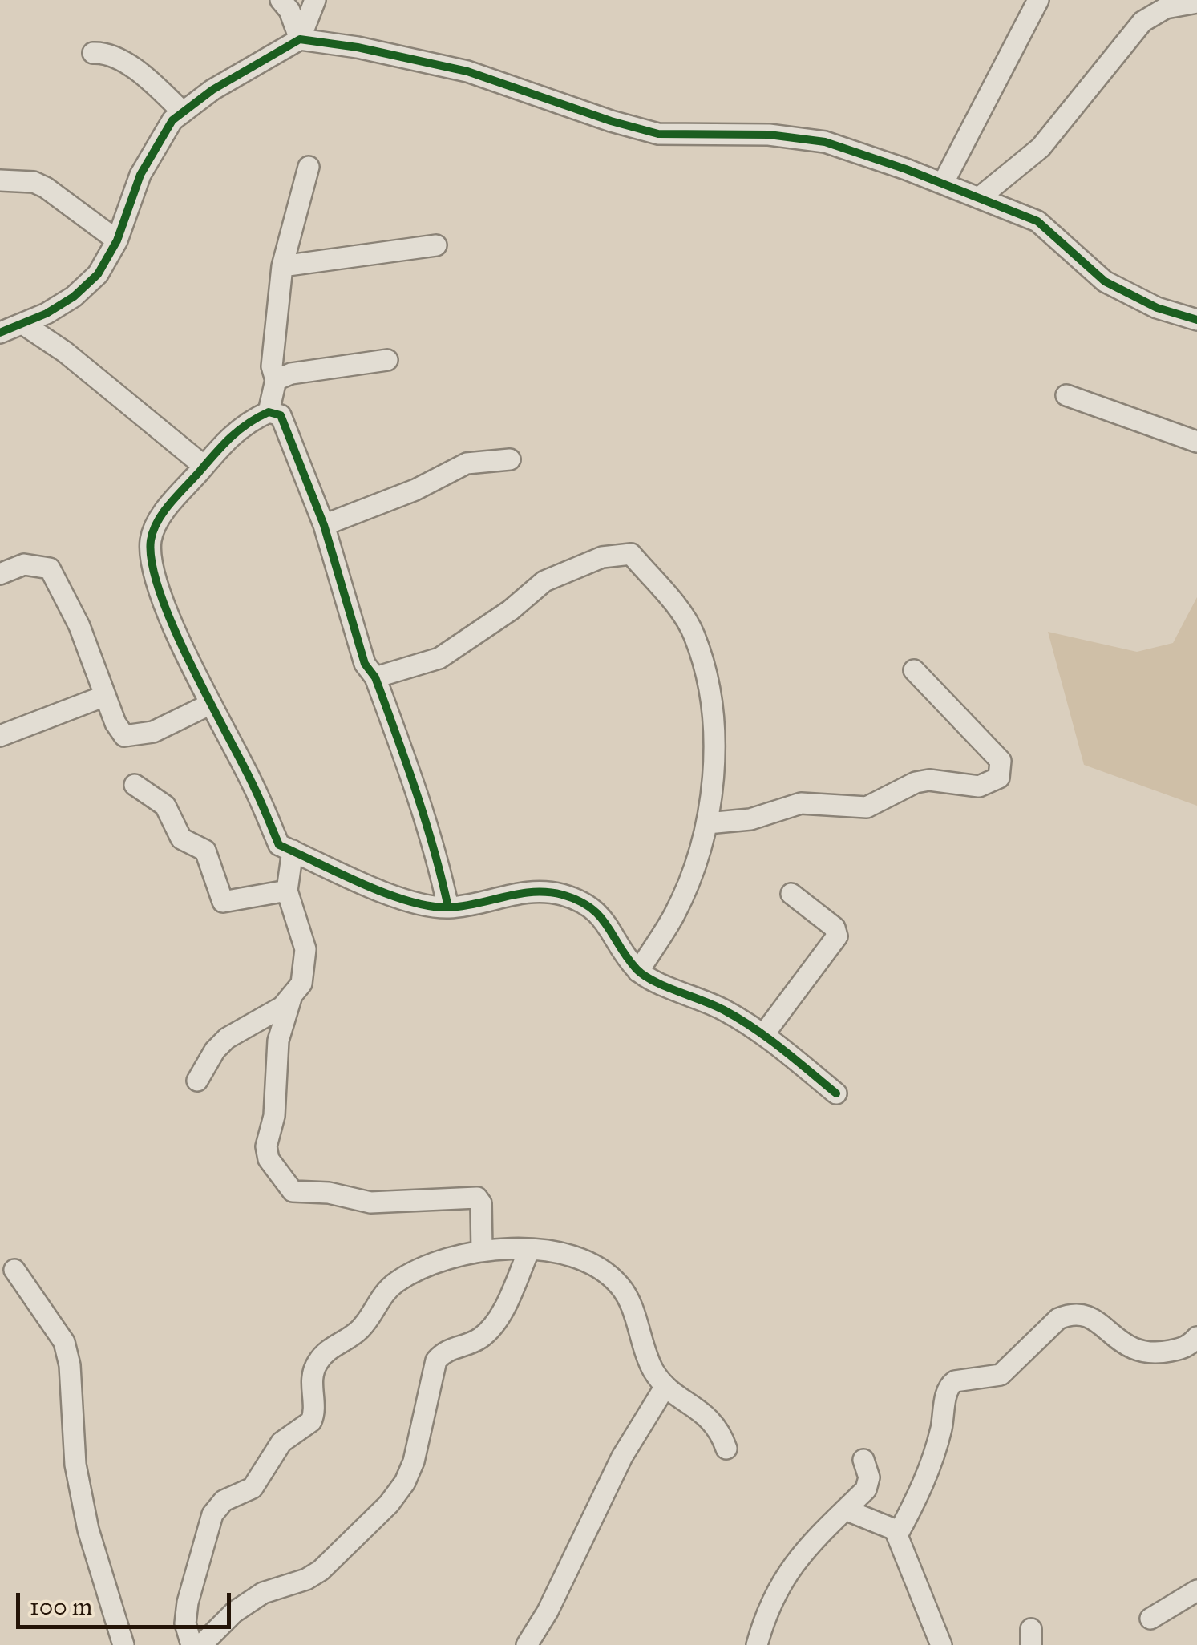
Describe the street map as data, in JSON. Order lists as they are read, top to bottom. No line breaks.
{"scale_bar":"100 m"}
